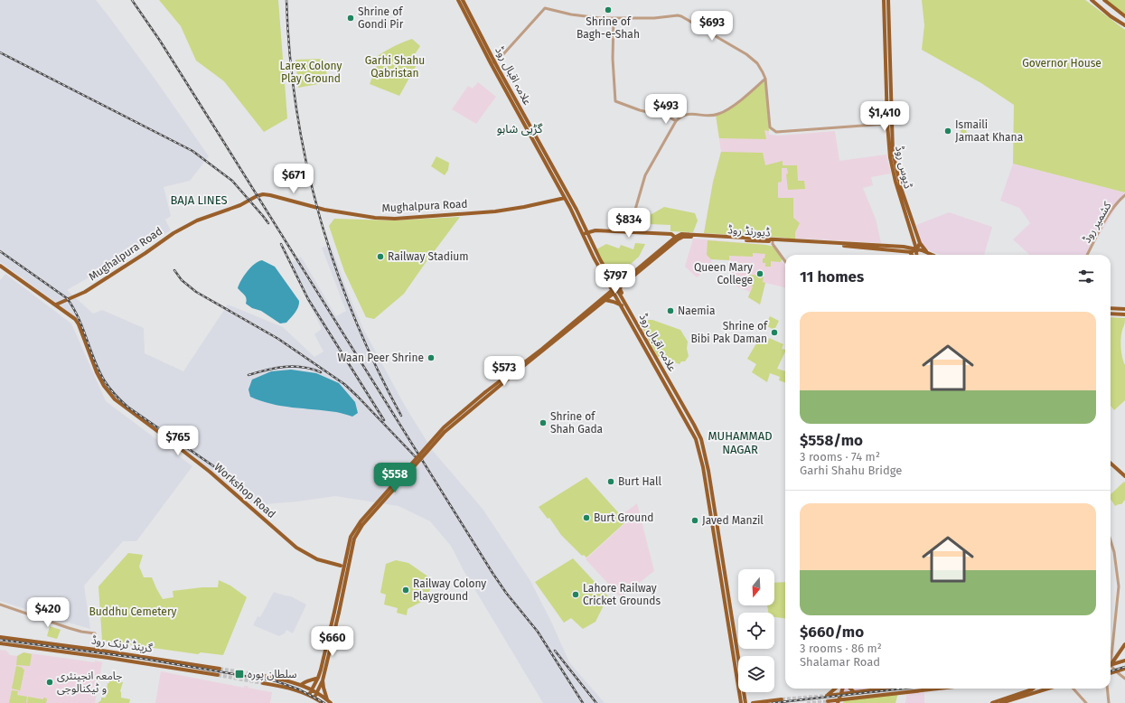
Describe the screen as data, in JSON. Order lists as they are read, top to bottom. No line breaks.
{"streets":{"main road":["علامہ اقبال روڈ","ڈیوس روڈ","Mughalpura Road","ڈیورنڈ روڈ","Workshop Road","گرینڈ ٹرنک روڈ"],"street":["کشمیر روڈ"]},"crossings":[["علامہ اقبال روڈ","Mughalpura Road"],["علامہ اقبال روڈ","ڈیورنڈ روڈ"],["ڈیوس روڈ","ڈیورنڈ روڈ"],["Mughalpura Road","Workshop Road"]],"districts":["گڑہی شاہو","BAJA LINES","MUHAMMAD NAGAR"],"parks":["Garhi Shahu Qabristan","Governor House","Larex Colony Play Ground","Buddhu Cemetery"],"places":{"other":["Shrine of Bagh-e-Shah","Shrine of Gondi Pir","Ismaili Jamaat Khana","Railway Stadium","Queen Mary College","Naemia","Shrine of Bibi Pak Daman","Waan Peer Shrine","Shrine of Shah Gada","Burt Hall","Burt Ground","Javed Manzil","Railway Colony Playground","Lahore Railway Cricket Grounds","جامعہ انجینئری و ٹیکنالوجی"],"transit":["سلطان پورہ"]},"north":"bottom","page":{"price":["$693","$493","$1,410","$671","$834","$797","$573","$765","$558","$420","$660"],"heading":"11 homes","list":[{"name":"$558/mo","note":"3 rooms · 74 m² · Garhi Shahu Bridge"},{"name":"$660/mo","note":"3 rooms · 86 m² · Shalamar Road"}]}}
